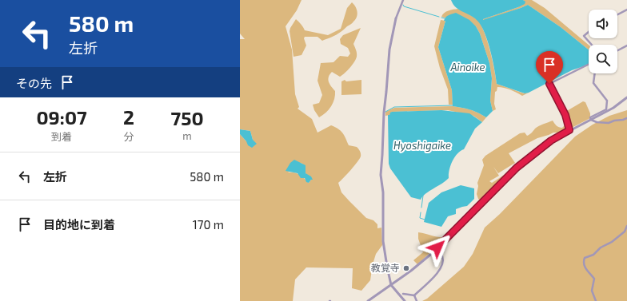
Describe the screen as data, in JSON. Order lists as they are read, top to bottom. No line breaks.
{"water":["Ainoike","Hyoshigaike"],"places":["教覚寺"],"page":{"turn":["580 m","左折"],"then":"その先","eta":["09:07","到着","2","分","750","m"],"list":[{"name":"左折","value":"580 m"},{"name":"目的地に到着","value":"170 m"}]}}
